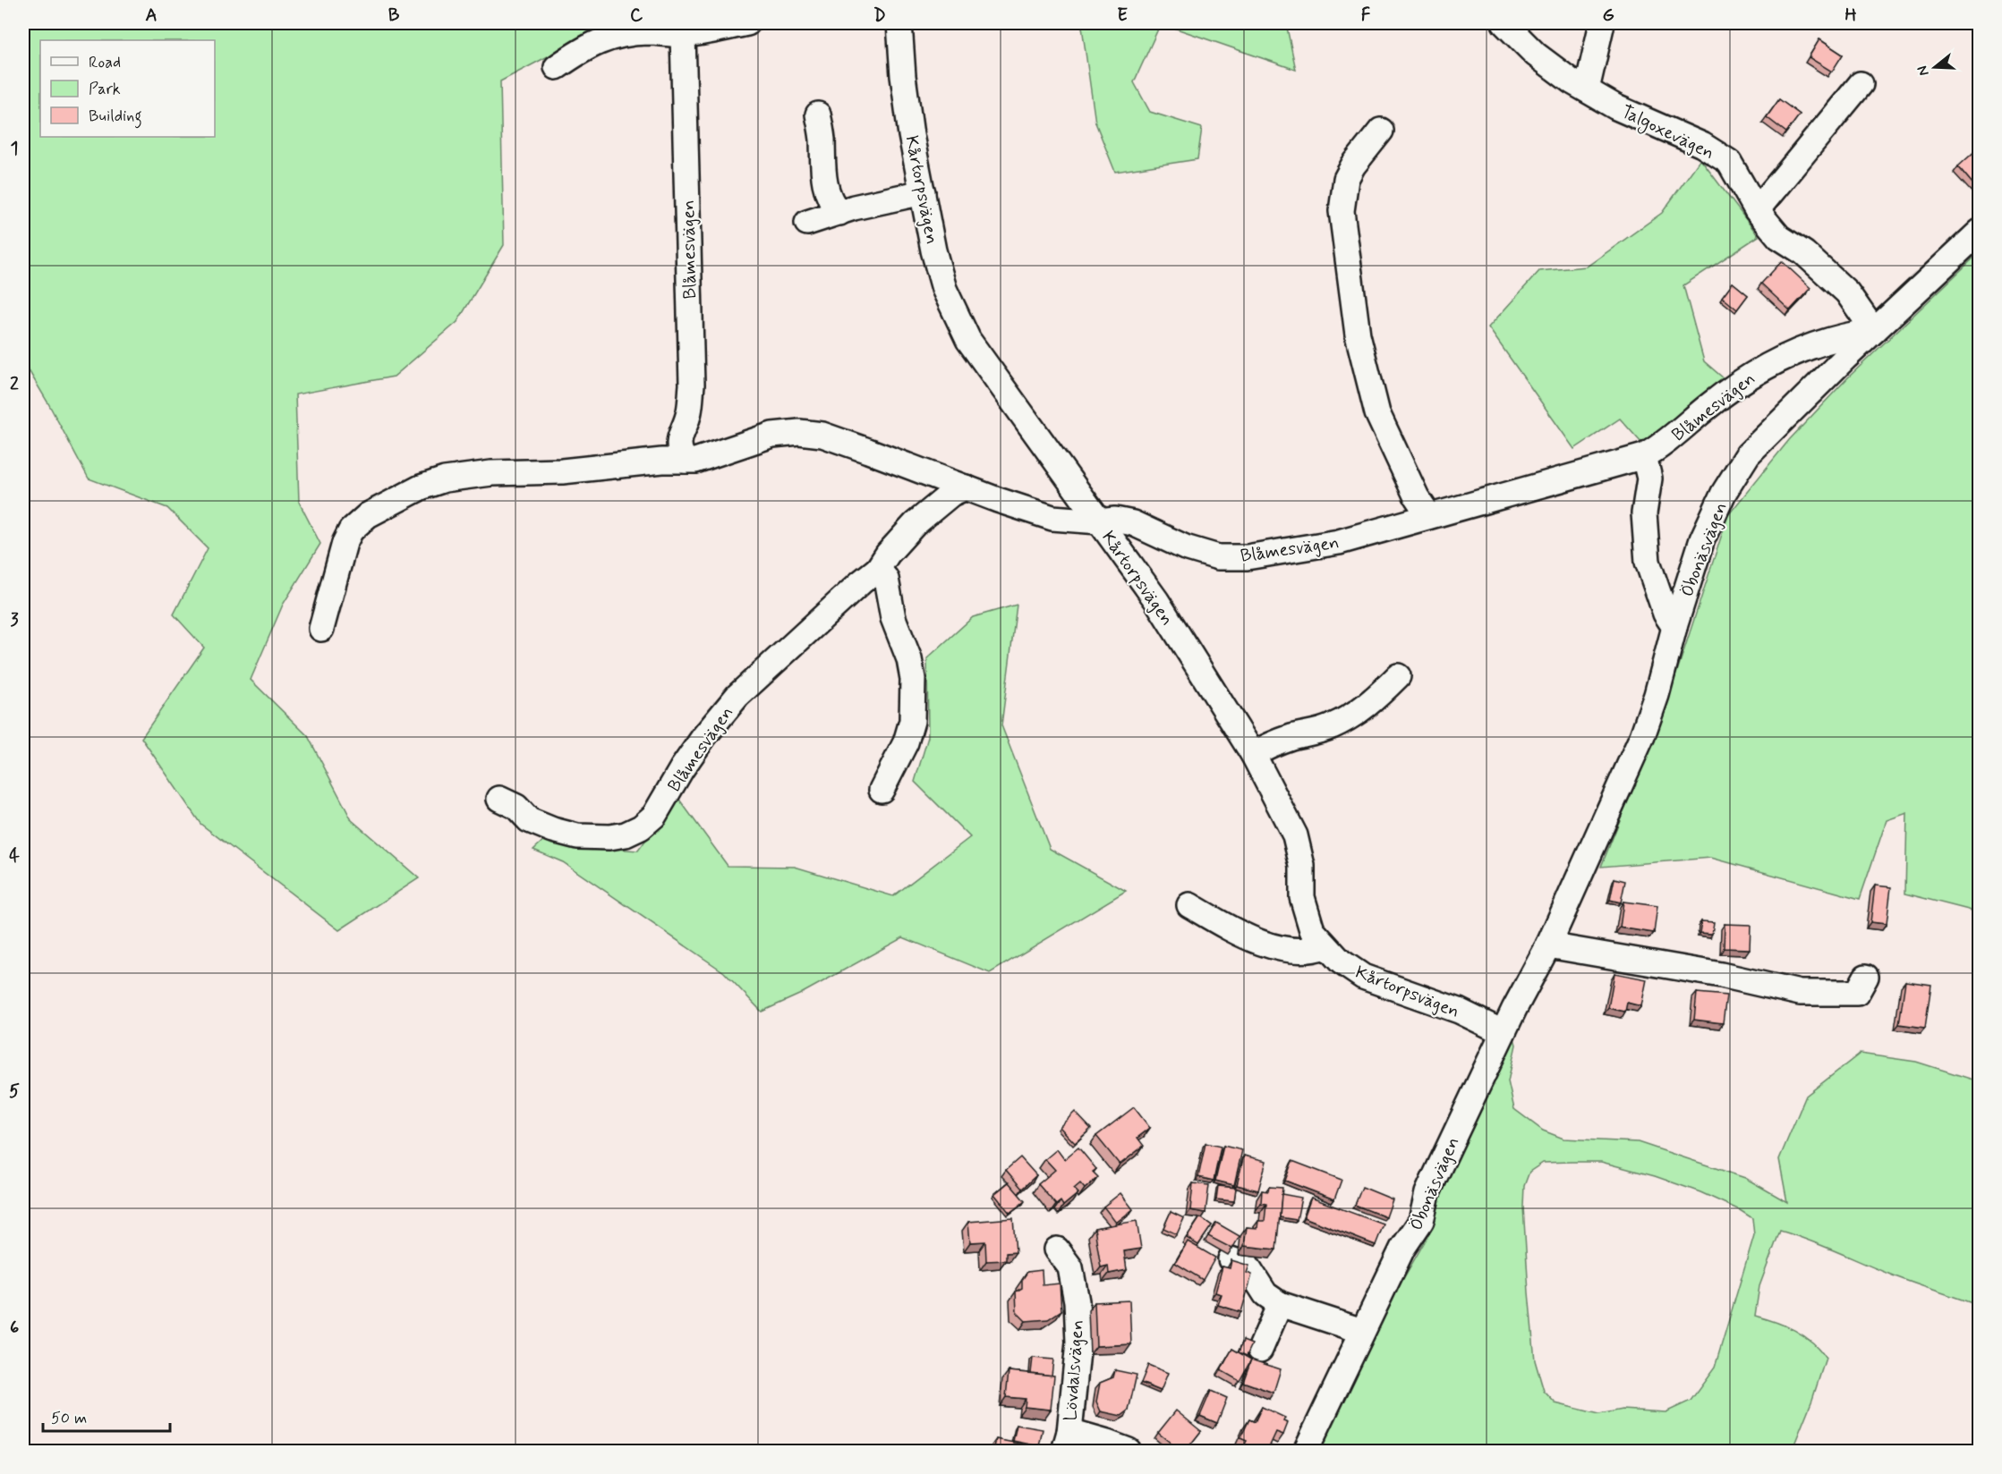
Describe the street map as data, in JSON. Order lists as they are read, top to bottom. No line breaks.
{"streets":{"street":["Talgoxevägen","Kårtorpsvägen","Blåmesvägen","Öbonäsvägen","Lövdalsvägen"]},"crossings":[["Talgoxevägen","Blåmesvägen"],["Talgoxevägen","Öbonäsvägen"],["Kårtorpsvägen","Blåmesvägen"],["Kårtorpsvägen","Öbonäsvägen"],["Blåmesvägen","Öbonäsvägen"]],"legend":["Road","Park","Building"],"scale_bar":"50 m","north":"left","grid":{"columns":["A","B","C","D","E","F","G","H"],"rows":["1","2","3","4","5","6"]}}
